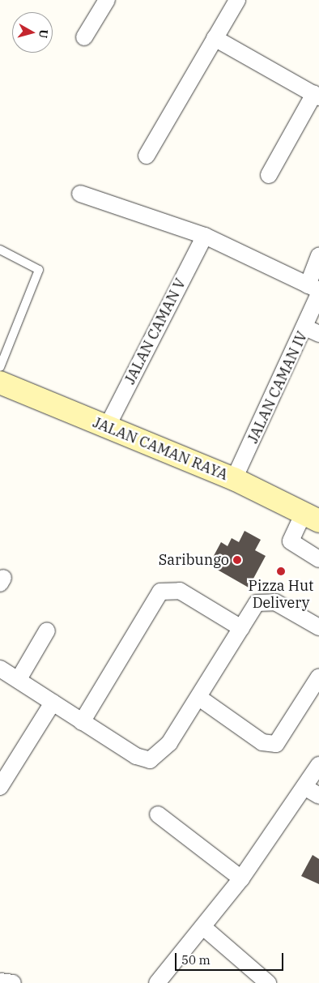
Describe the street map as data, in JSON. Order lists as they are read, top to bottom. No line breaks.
{"streets":{"main road":["JALAN CAMAN RAYA"],"street":["JALAN CAMAN V","JALAN CAMAN IV"]},"crossings":[["JALAN CAMAN V","JALAN CAMAN RAYA"],["JALAN CAMAN IV","JALAN CAMAN RAYA"]],"places":["Saribungo","Pizza Hut Delivery"],"scale_bar":"50 m","north":"right"}
